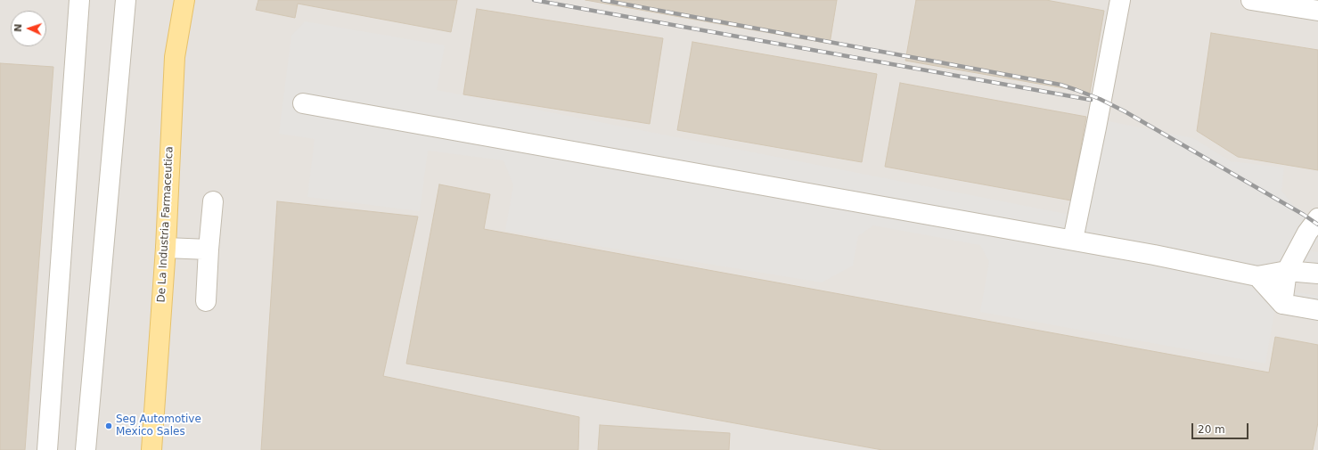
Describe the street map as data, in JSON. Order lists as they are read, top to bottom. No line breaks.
{"streets":{"main road":["De La Industria Farmaceutica"]},"places":["Seg Automotive Mexico Sales"],"scale_bar":"20 m","north":"left"}
